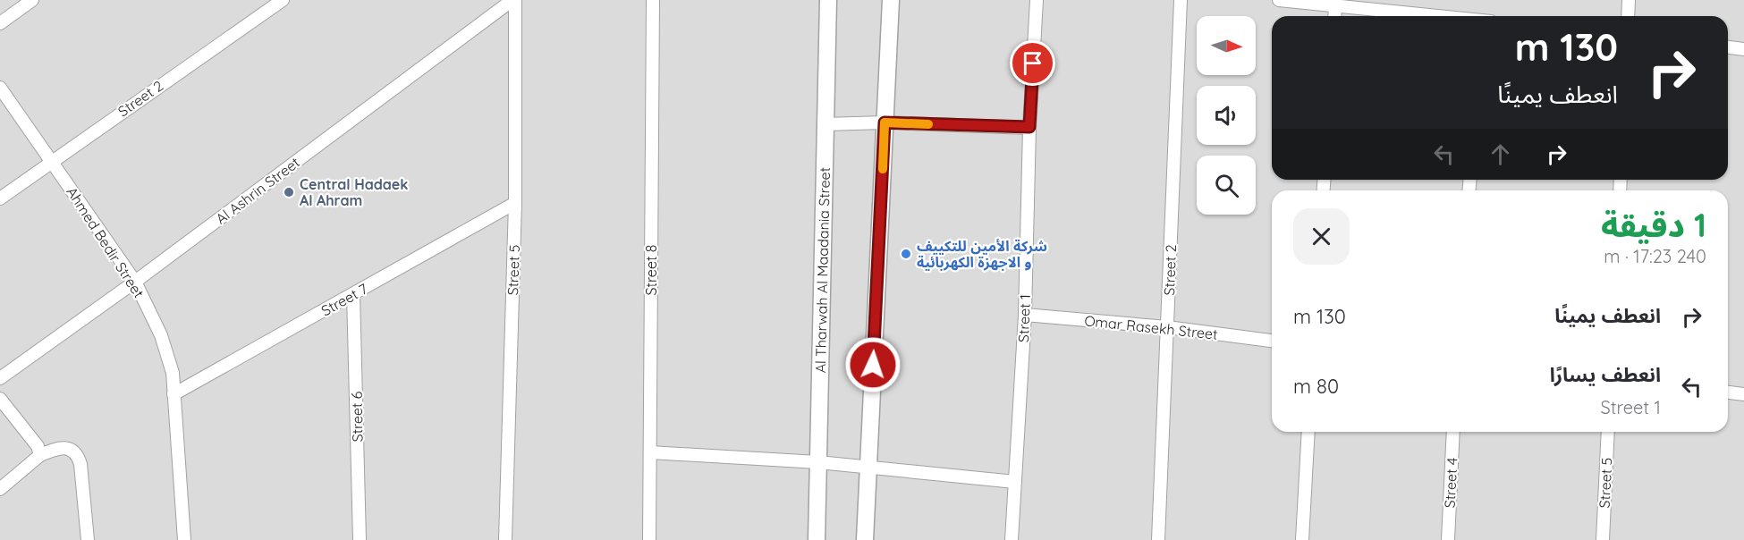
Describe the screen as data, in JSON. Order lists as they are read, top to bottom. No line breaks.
{"streets":{"street":["Street 2","Al Ashrin Street","Ahmed Bedir Street","Street 5","Street 8","Al Tharwah Al Maadania Street","Street 7","Street 1","Omar Rasekh Street","Street 6","Street 4"]},"crossings":[["Street 2","Ahmed Bedir Street"],["Street 2","Omar Rasekh Street"],["Al Ashrin Street","Ahmed Bedir Street"],["Al Ashrin Street","Street 5"],["Ahmed Bedir Street","Street 7"],["Street 5","Street 7"],["Street 7","Street 6"],["Street 1","Omar Rasekh Street"]],"places":["Central Hadaek Al Ahram","شركة الأمين للتكييف و الاجهزة الكهربائية"],"north":"right","page":{"turn":["130 m","انعطف يمينًا"],"heading":["1 دقيقة","240 m · 17:23"],"list":[{"name":"انعطف يمينًا","value":"130 m"},{"name":"انعطف يسارًا","note":"Street 1","value":"80 m"}]}}
